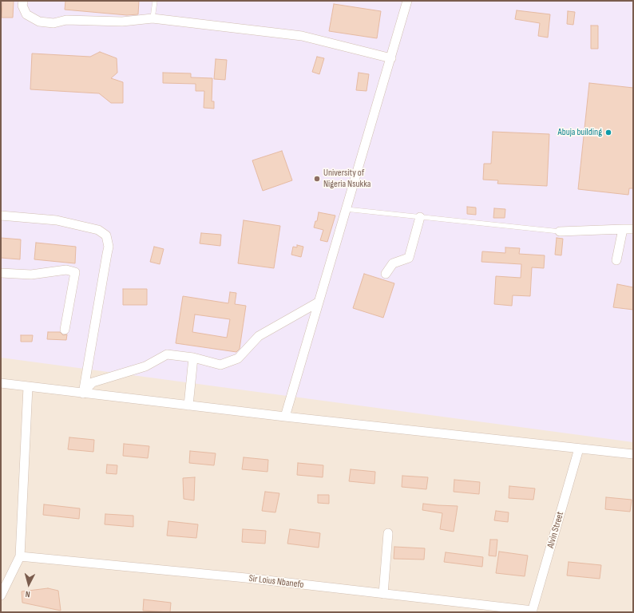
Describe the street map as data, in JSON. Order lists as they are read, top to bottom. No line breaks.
{"streets":{"street":["Alvin Street","Sir Loius Nbanefo"]},"crossings":[["Alvin Street","Sir Loius Nbanefo"]],"places":["Abuja building","University of Nigeria Nsukka"],"north":"bottom"}
